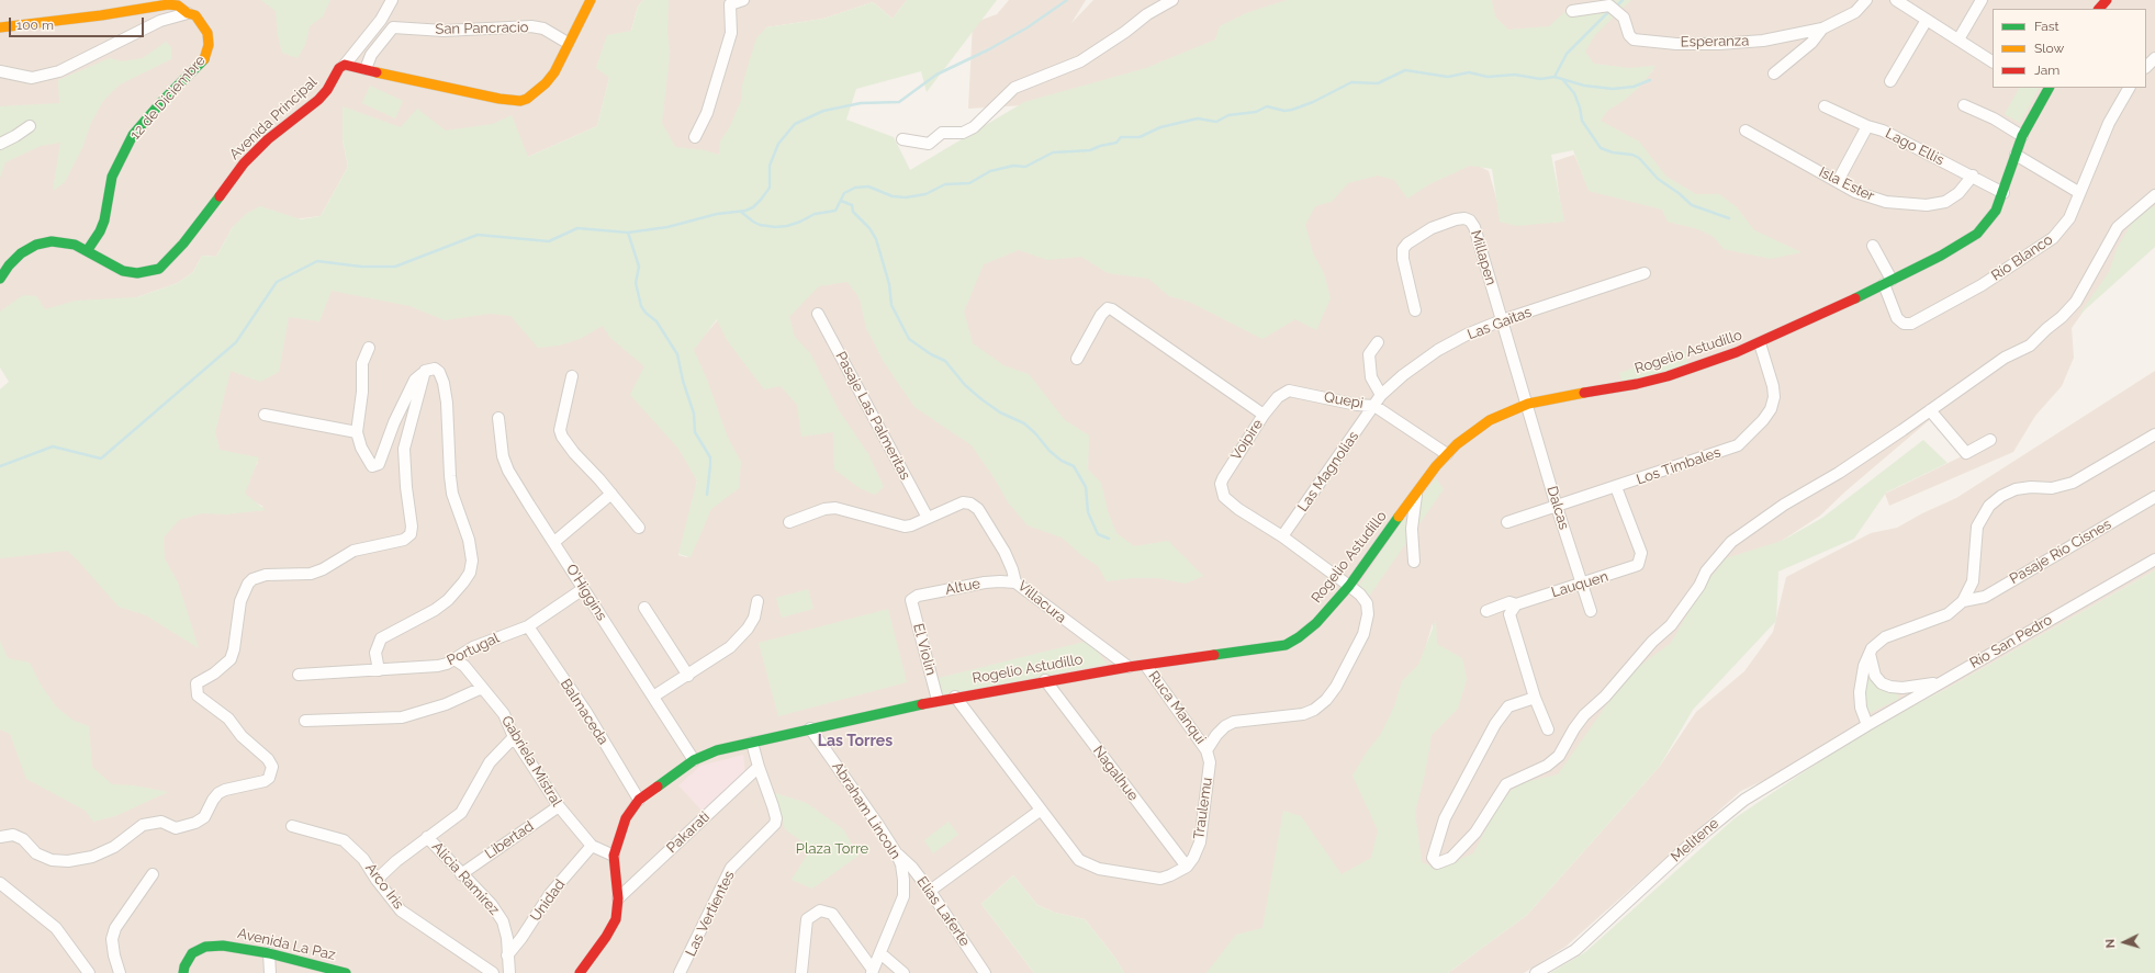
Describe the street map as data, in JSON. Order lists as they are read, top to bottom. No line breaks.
{"streets":{"street":["San Pancracio","Esperanza","12 de Diciembre","Avenida Principal","Lago Ellis","Isla Ester","Millapen","Río Blanco","Las Gaitas","Rogelio Astudillo","Quepi","Pasaje Las Palmeritas","Voipire","Los Timbales","Las Magnolias","Dalcas","Pasaje Río Cisnes","Lauquen","Altue","O'Higgins","Villacura","Río San Pedro","Portugal","El Violin","Ruca Manqui","Balmaceda","Gabriela Mistral","Nagalhue","Traulemu","Abraham Lincoln","Pakarati","Libertad","Melitene","Alicia Ramírez","Arco Iris","Unidad","Elias Laferte","Las Vertientes","Avenida La Paz"]},"crossings":[["12 de Diciembre","Avenida Principal"],["Lago Ellis","Isla Ester"],["Lago Ellis","Rogelio Astudillo"],["Millapen","Las Gaitas"],["Millapen","Rogelio Astudillo"],["Millapen","Dalcas"],["Río Blanco","Rogelio Astudillo"],["Las Gaitas","Quepi"],["Las Gaitas","Las Magnolias"],["Rogelio Astudillo","Quepi"],["Rogelio Astudillo","Voipire"],["Rogelio Astudillo","Los Timbales"],["Rogelio Astudillo","Dalcas"],["Rogelio Astudillo","O'Higgins"],["Rogelio Astudillo","Villacura"],["Rogelio Astudillo","El Violin"],["Rogelio Astudillo","Ruca Manqui"],["Rogelio Astudillo","Balmaceda"],["Rogelio Astudillo","Nagalhue"],["Rogelio Astudillo","Abraham Lincoln"],["Rogelio Astudillo","Pakarati"],["Rogelio Astudillo","Las Vertientes"],["Quepi","Voipire"],["Quepi","Las Magnolias"],["Pasaje Las Palmeritas","Villacura"],["Voipire","Las Magnolias"],["Los Timbales","Dalcas"],["Los Timbales","Lauquen"],["Dalcas","Lauquen"],["Altue","Villacura"],["Altue","El Violin"],["O'Higgins","Portugal"],["Río San Pedro","Melitene"],["Portugal","Balmaceda"],["Portugal","Gabriela Mistral"],["Ruca Manqui","Traulemu"],["Gabriela Mistral","Libertad"],["Gabriela Mistral","Unidad"],["Nagalhue","Traulemu"],["Abraham Lincoln","Elias Laferte"],["Pakarati","Las Vertientes"],["Libertad","Alicia Ramírez"],["Alicia Ramírez","Unidad"]],"districts":["Las Torres"],"parks":["Plaza Torre"],"legend":["Fast","Slow","Jam"],"scale_bar":"100 m","north":"left"}
